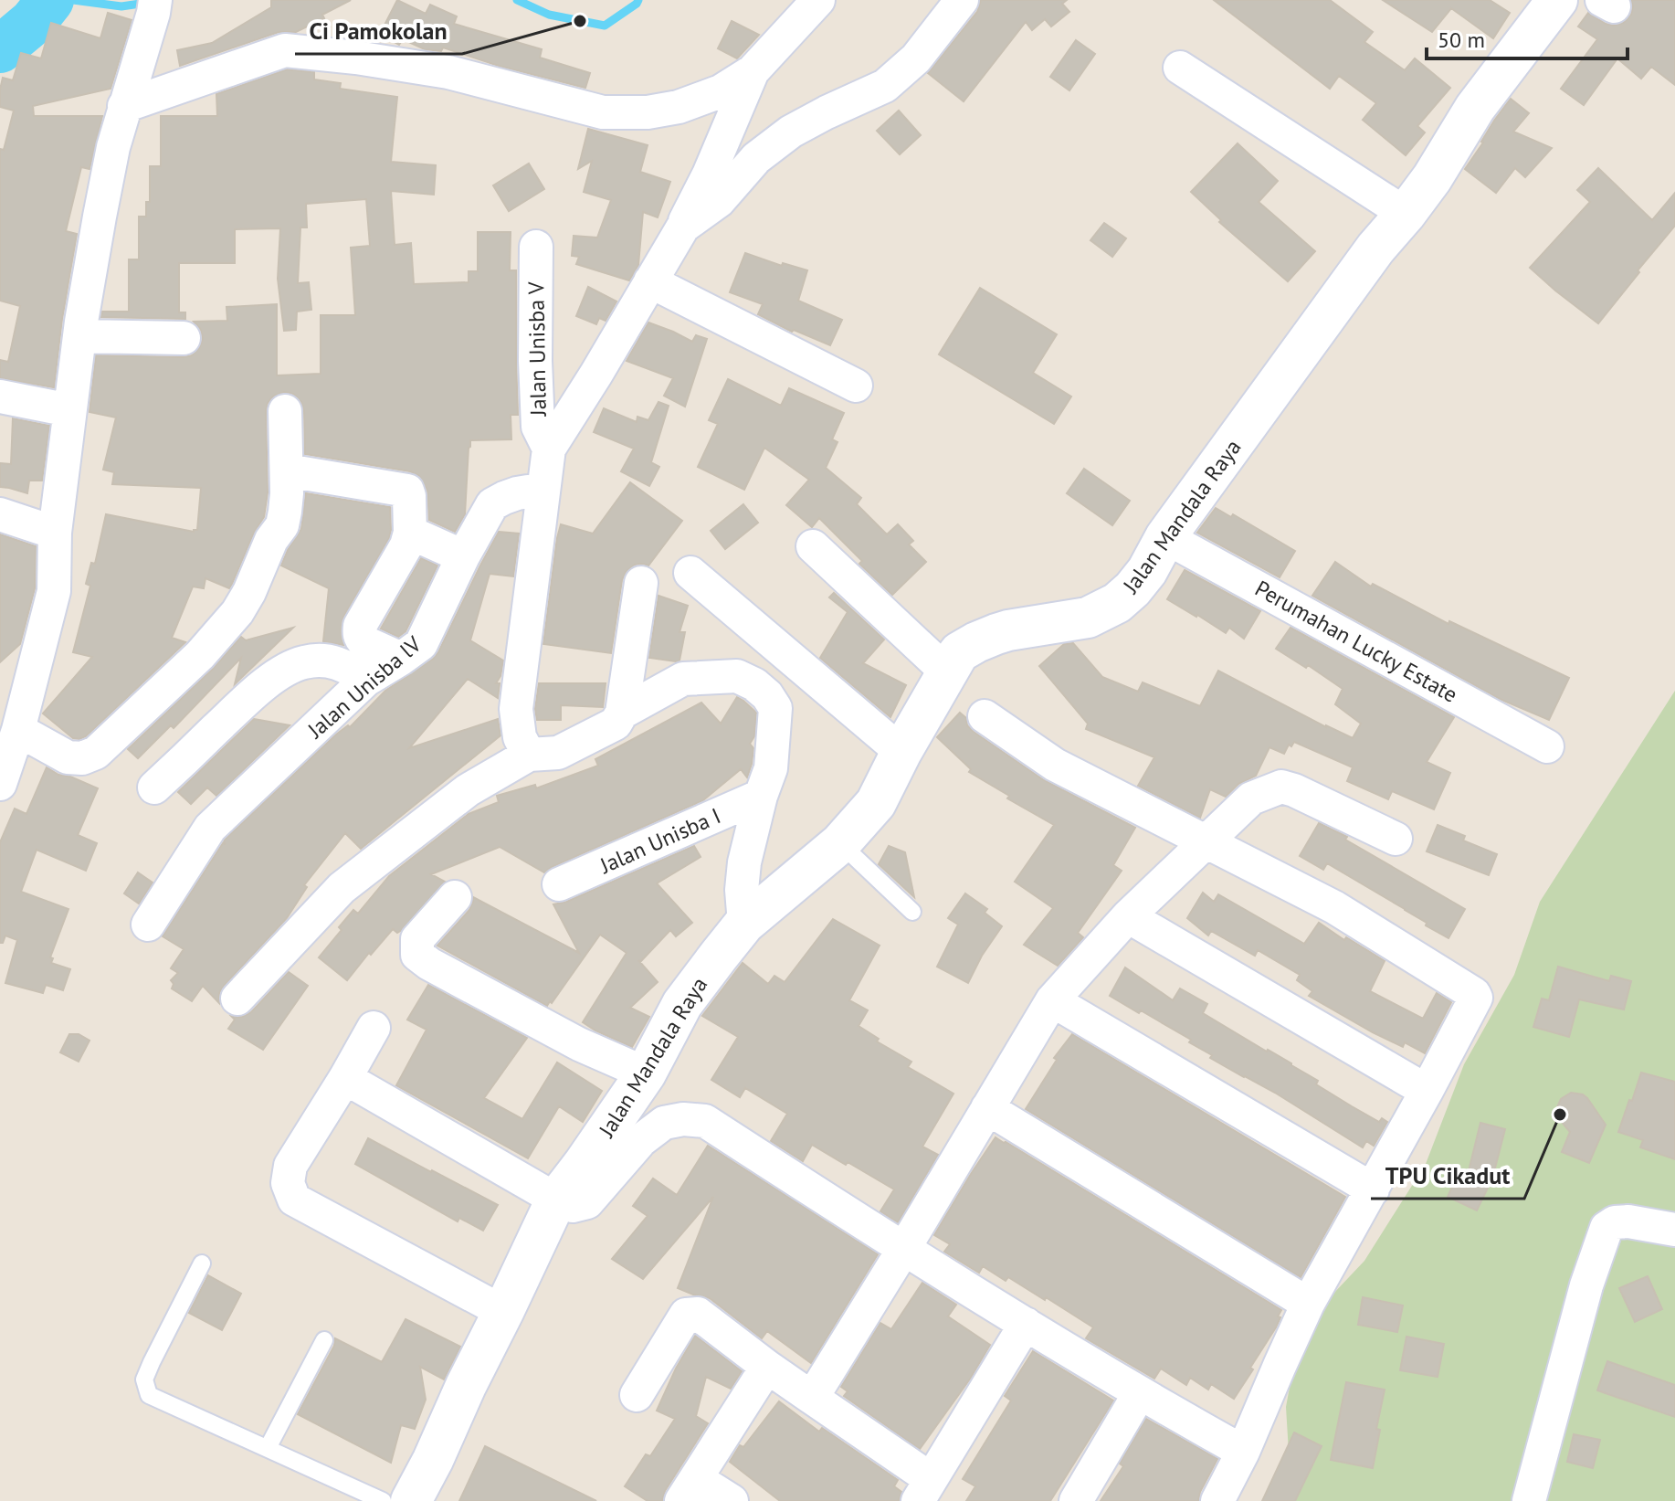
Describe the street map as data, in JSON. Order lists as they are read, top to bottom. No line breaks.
{"streets":{"street":["Jalan Unisba V","Jalan Mandala Raya","Perumahan Lucky Estate","Jalan Unisba lV","Jalan Unisba I"]},"crossings":[["Jalan Mandala Raya","Perumahan Lucky Estate"]],"places":["Ci Pamokolan","TPU Cikadut"],"scale_bar":"50 m"}
